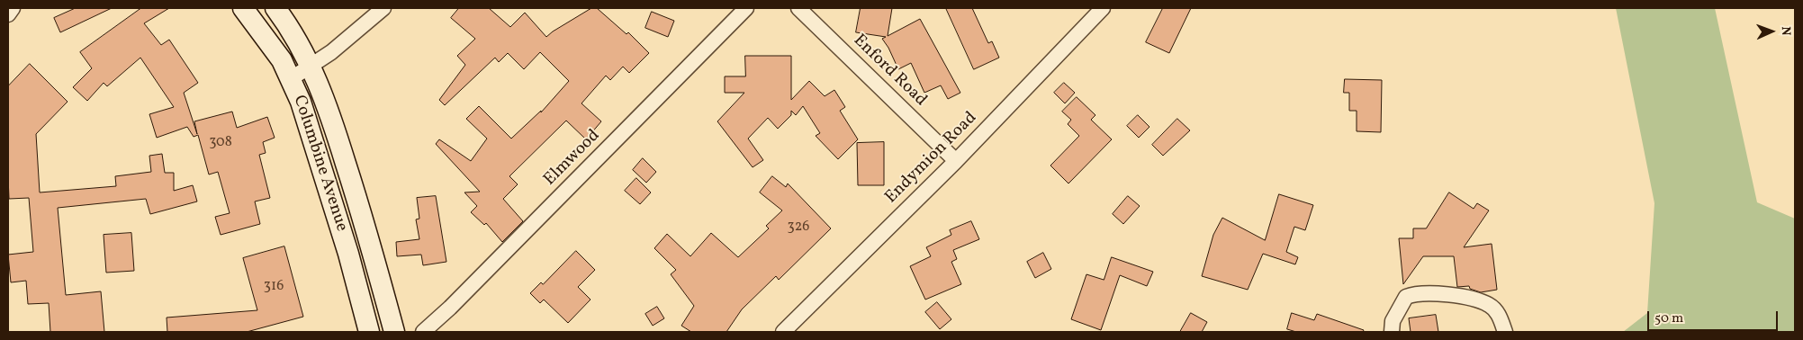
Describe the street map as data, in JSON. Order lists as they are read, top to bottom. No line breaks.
{"streets":{"main road":["Columbine Avenue"],"street":["Enford Road","Elmwood","Endymion Road"]},"crossings":[["Enford Road","Endymion Road"]],"house_numbers":["308","326","316"],"scale_bar":"50 m","north":"right"}
